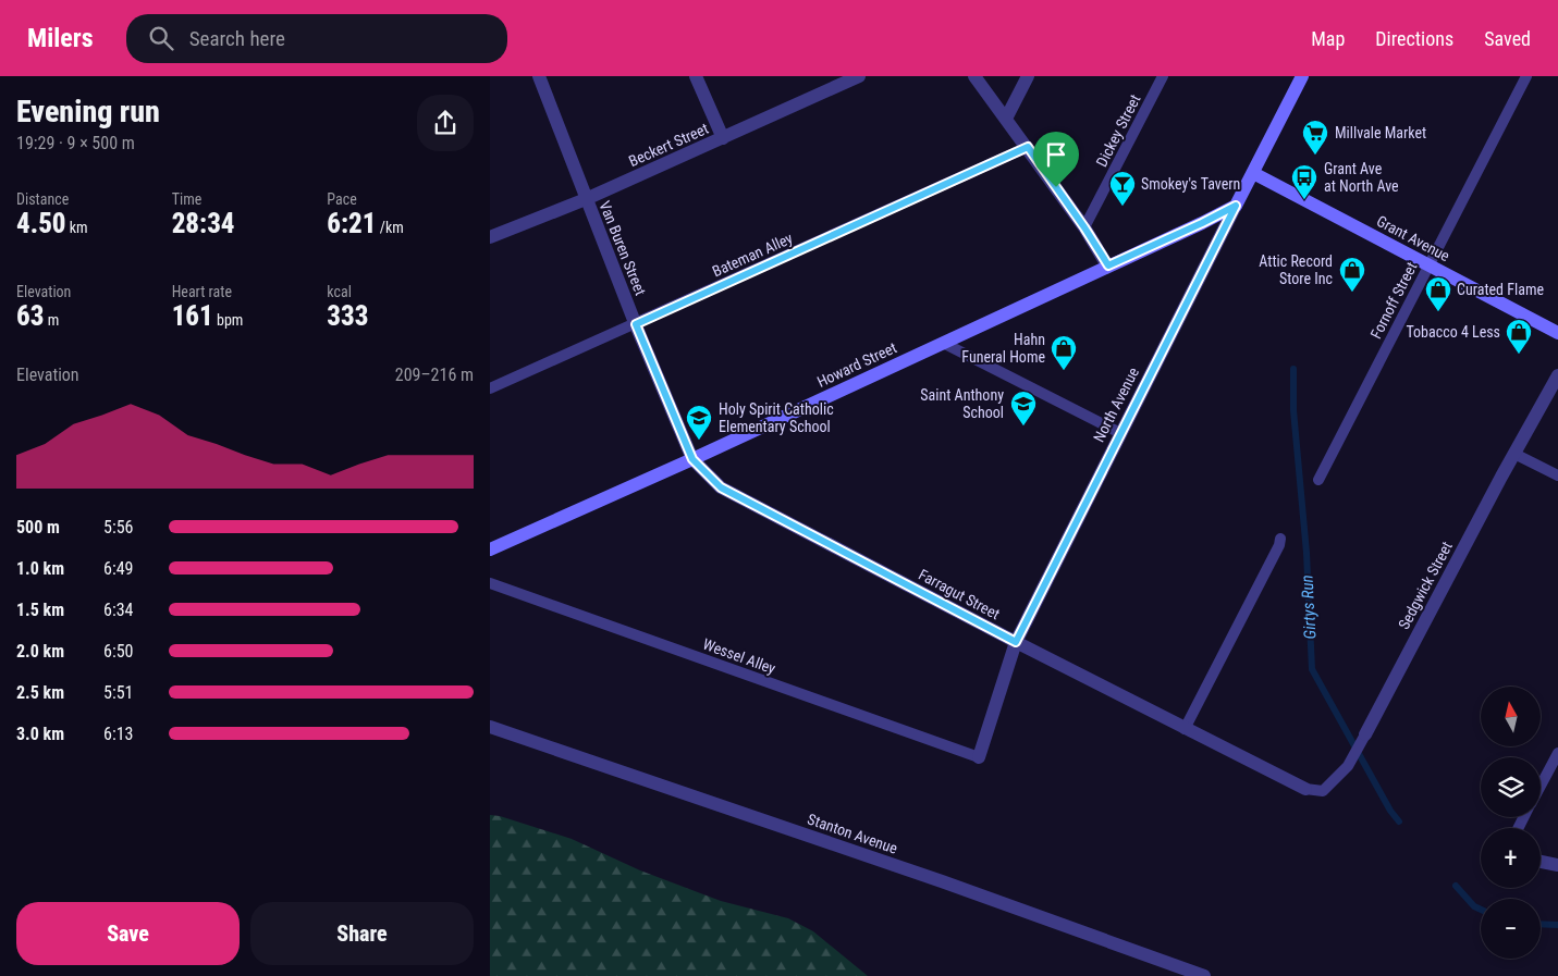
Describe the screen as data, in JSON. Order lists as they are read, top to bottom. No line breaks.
{"streets":{"street":["Beckert Street","Grant Avenue","Van Buren Street","Howard Street","North Avenue","Sedgwick Street","Farragut Street","Stanton Avenue"],"lane":["Dickey Street","Bateman Alley","Fornoff Street","Wessel Alley"]},"crossings":[["Beckert Street","Van Buren Street"],["Grant Avenue","Fornoff Street"],["Grant Avenue","North Avenue"],["Van Buren Street","Bateman Alley"],["Van Buren Street","Howard Street"],["Van Buren Street","Farragut Street"],["Howard Street","North Avenue"],["Howard Street","Farragut Street"],["North Avenue","Farragut Street"],["North Avenue","Wessel Alley"],["Sedgwick Street","Farragut Street"]],"water":["Girtys Run"],"places":{"supermarket":["Millvale Market"],"bus stop":["Grant Ave at North Ave"],"bar":["Smokey's Tavern"],"shop":["Attic Record Store Inc","Curated Flame","Tobacco 4 Less","Hahn Funeral Home"],"school or university":["Saint Anthony School","Holy Spirit Catholic Elementary School"]},"north":"top","page":{"header":"Milers","search":"Search here","nav":["Map","Directions","Saved"],"heading":["Evening run","19:29 · 9 × 500 m"],"stats":[["Distance","4.50 km"],["Time","28:34"],["Pace","6:21 /km"],["Elevation","63 m"],["Heart rate","161 bpm"],["kcal","333"]],"chart":["Elevation","209–216 m"],"list":[{"name":"500 m","note":"5:56"},{"name":"1.0 km","note":"6:49"},{"name":"1.5 km","note":"6:34"},{"name":"2.0 km","note":"6:50"},{"name":"2.5 km","note":"5:51"},{"name":"3.0 km","note":"6:13"}],"map_buttons":["+","−"],"buttons":["Save","Share"]}}
